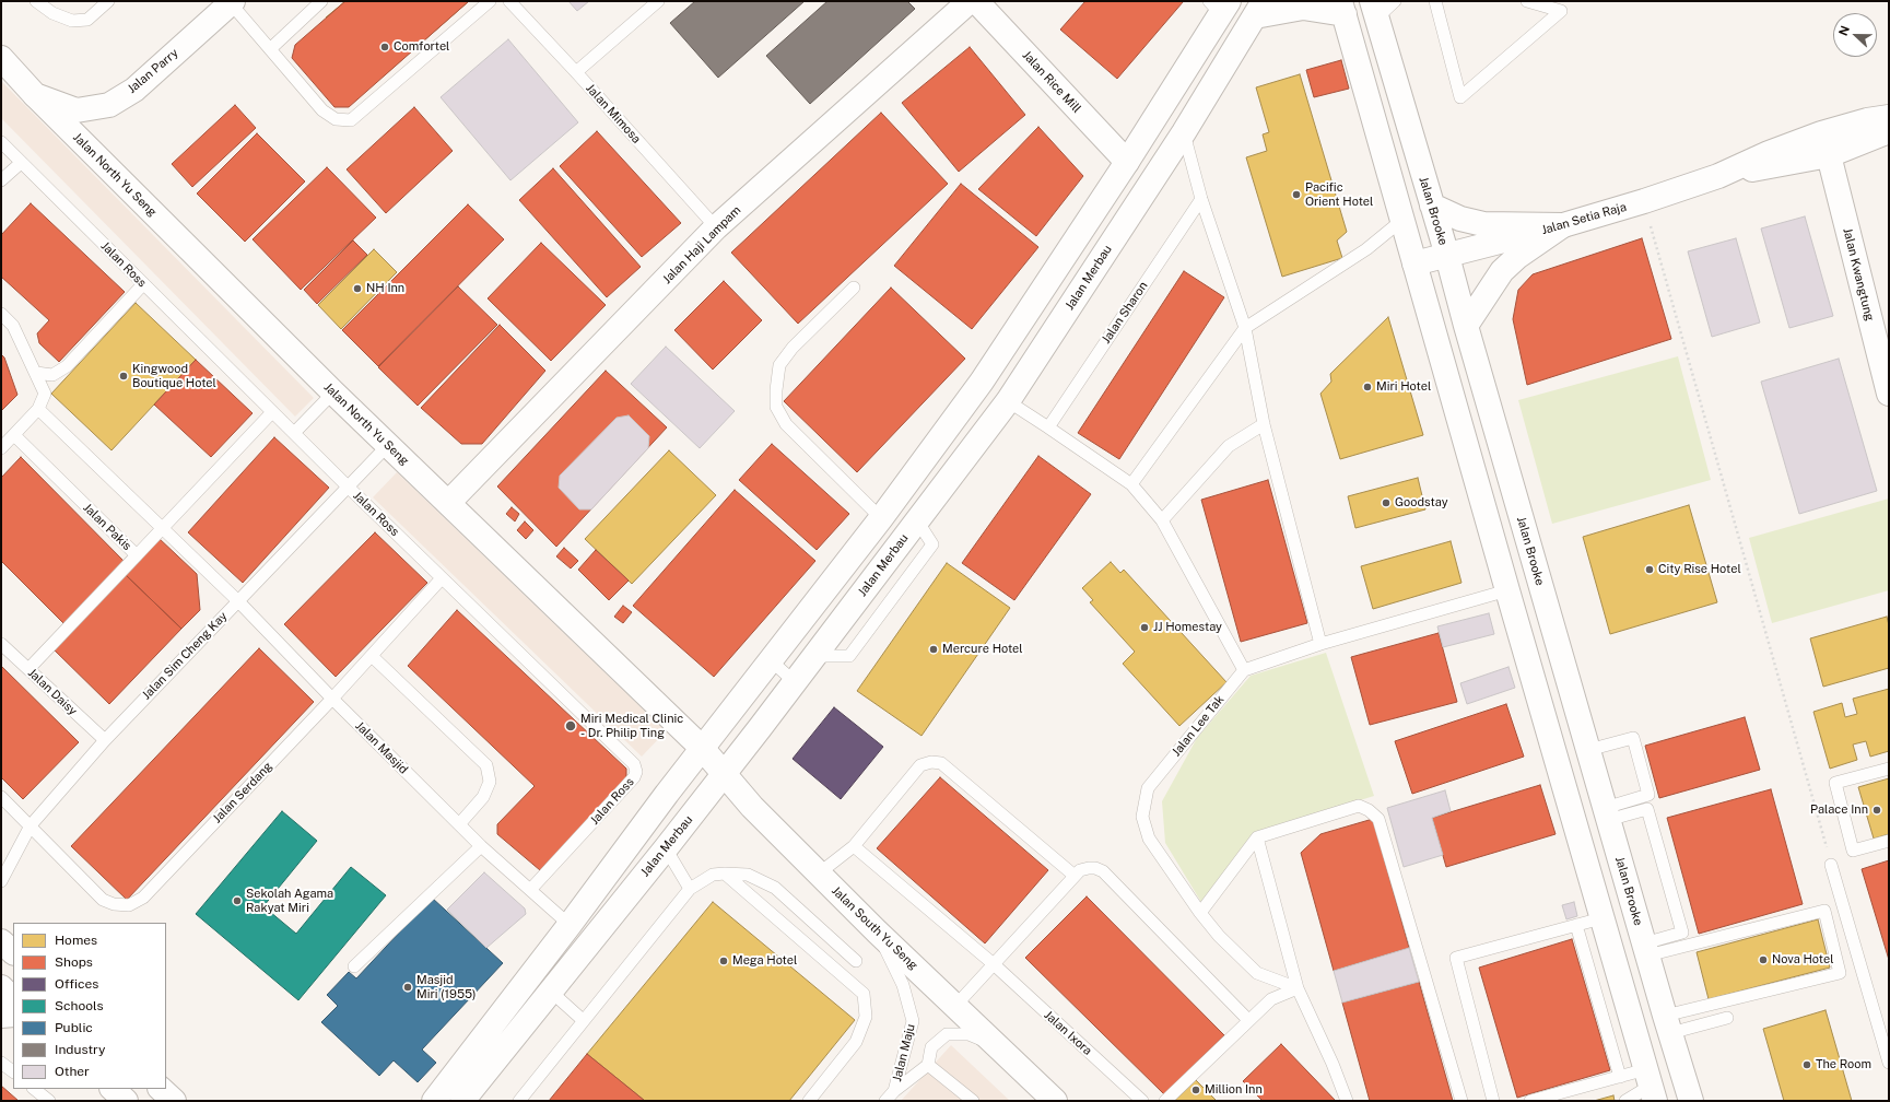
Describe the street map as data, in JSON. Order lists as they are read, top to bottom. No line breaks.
{"streets":{"street":["Jalan Parry","Jalan Rice Mill","Jalan North Yu Seng","Jalan Brooke","Jalan Setia Raja","Jalan Haji Lampam","Jalan Kwangtung","Jalan Merbau","Jalan South Yu Seng"],"lane":["Jalan Mimosa","Jalan Ross","Jalan Sharon","Jalan Pakis","Jalan Sim Cheng Kay","Jalan Daisy","Jalan Lee Tak","Jalan Masjid","Jalan Serdang","Jalan Ixora","Jalan Maju"]},"crossings":[["Jalan Parry","Jalan North Yu Seng"],["Jalan Mimosa","Jalan Haji Lampam"],["Jalan North Yu Seng","Jalan Haji Lampam"],["Jalan North Yu Seng","Jalan Sim Cheng Kay"],["Jalan North Yu Seng","Jalan South Yu Seng"],["Jalan Brooke","Jalan Setia Raja"],["Jalan Setia Raja","Jalan Kwangtung"],["Jalan Ross","Jalan Pakis"],["Jalan Ross","Jalan Sim Cheng Kay"],["Jalan Ross","Jalan Masjid"],["Jalan Ross","Jalan Serdang"],["Jalan Merbau","Jalan South Yu Seng"],["Jalan Sim Cheng Kay","Jalan Daisy"],["Jalan Sim Cheng Kay","Jalan Masjid"],["Jalan Sim Cheng Kay","Jalan Serdang"],["Jalan Masjid","Jalan Serdang"],["Jalan South Yu Seng","Jalan Maju"]],"places":["Comfortel","Pacific Orient Hotel","NH Inn","Kingwood Boutique Hotel","Miri Hotel","Goodstay","City Rise Hotel","JJ Homestay","Mercure Hotel","Miri Medical Clinic - Dr. Philip Ting","Palace Inn","Sekolah Agama Rakyat Miri","Nova Hotel","Mega Hotel","Masjid Miri (1955)","The Room","Million Inn"],"legend":["Homes","Shops","Offices","Schools","Public","Industry","Other"],"north":"left"}
